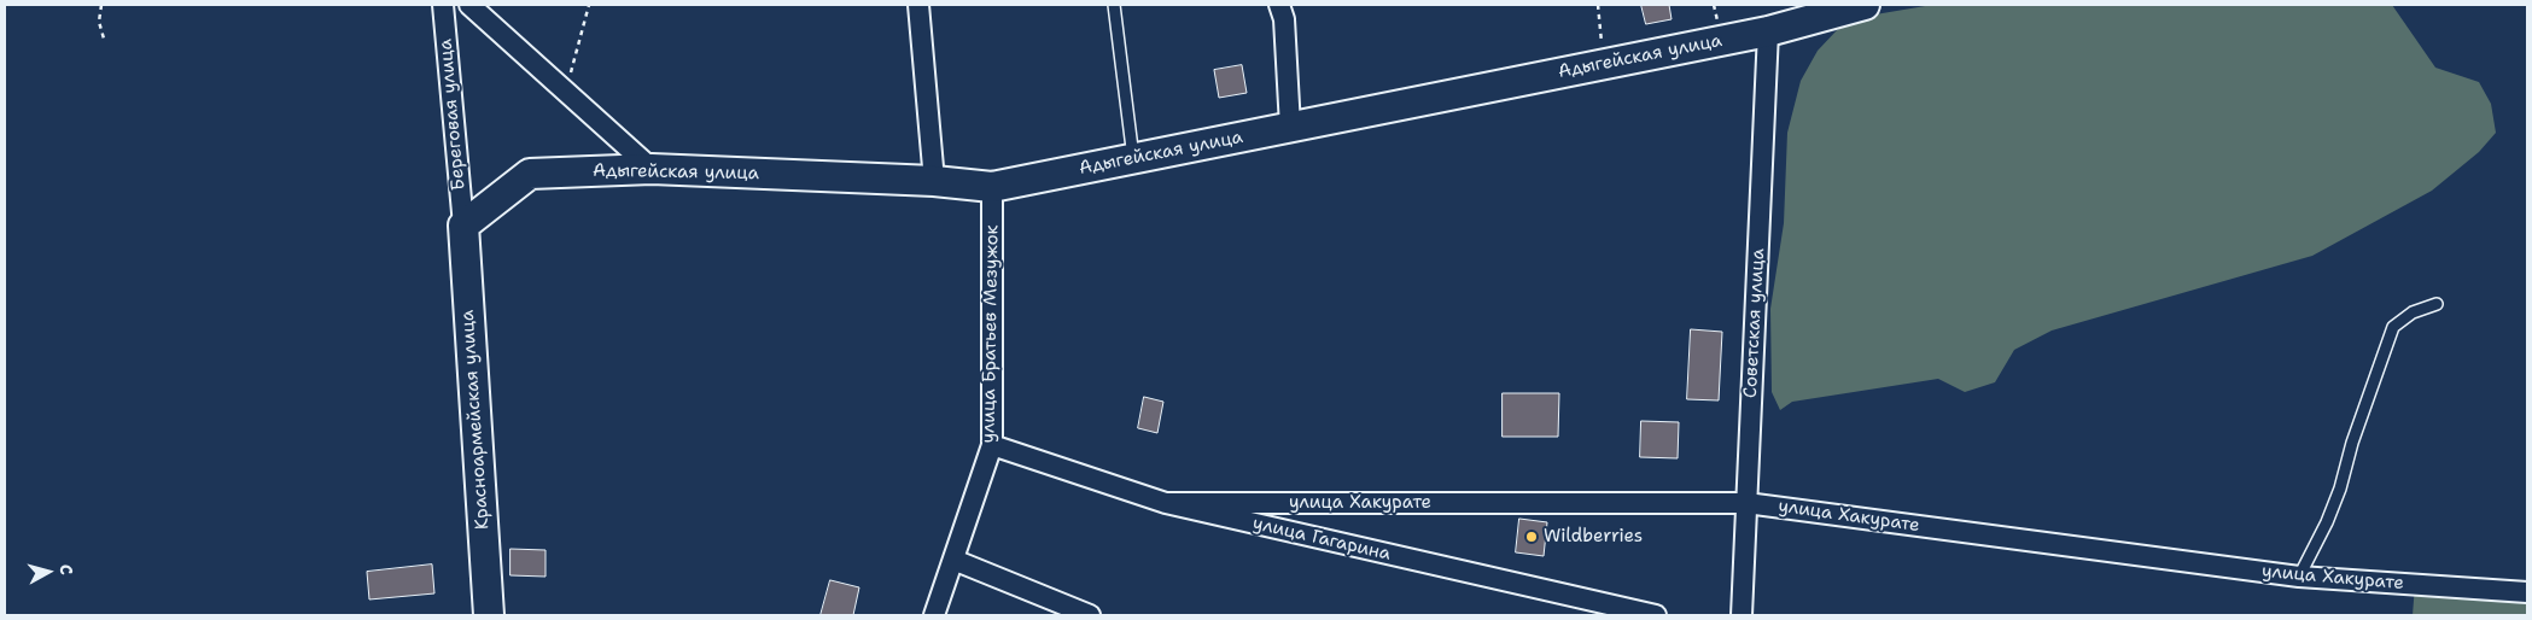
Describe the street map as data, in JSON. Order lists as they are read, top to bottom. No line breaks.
{"streets":{"main road":["Адыгейская улица","Красноармейская улица"],"street":["Береговая улица","Советская улица","улица Братьев Мезужок","улица Хакурате","улица Гагарина"]},"crossings":[["Адыгейская улица","Береговая улица"],["Адыгейская улица","Советская улица"],["Адыгейская улица","улица Братьев Мезужок"],["Адыгейская улица","Красноармейская улица"],["Береговая улица","Красноармейская улица"],["Советская улица","улица Хакурате"],["улица Братьев Мезужок","улица Гагарина"],["улица Хакурате","улица Гагарина"]],"places":["Wildberries"],"north":"right"}
